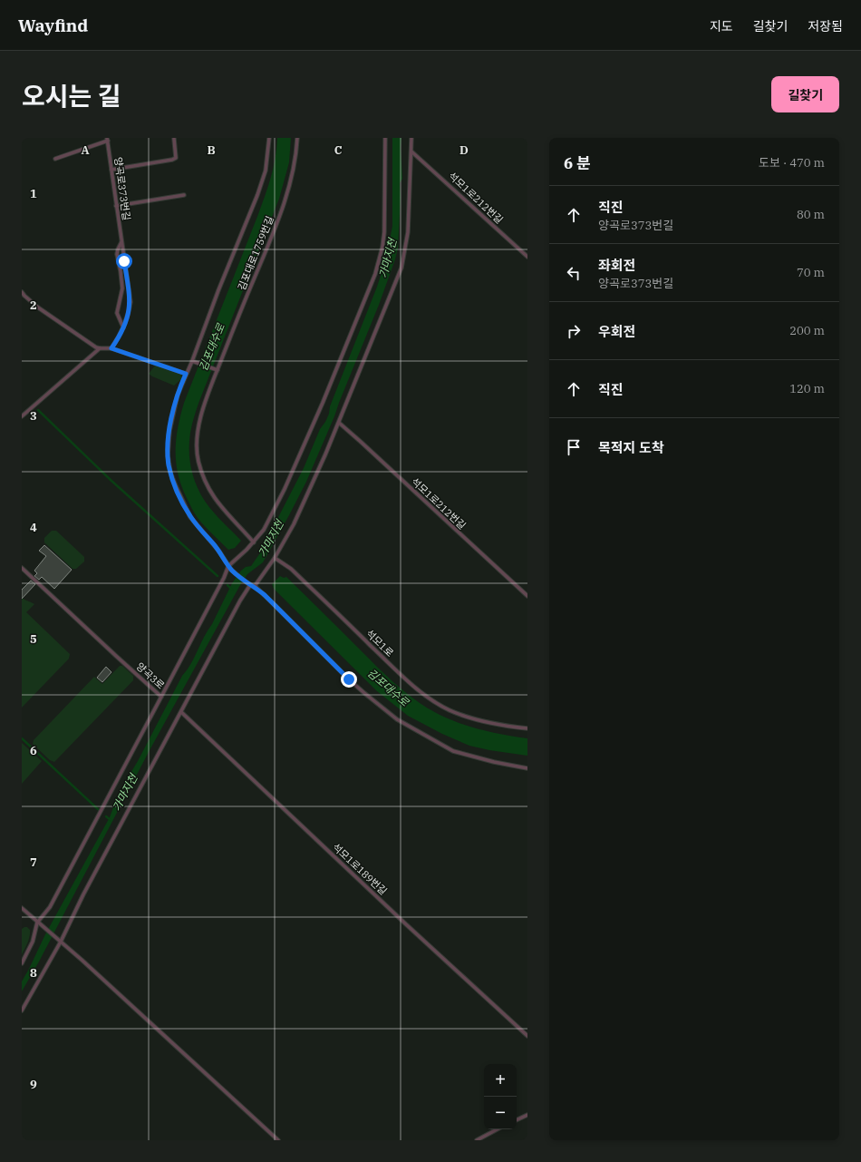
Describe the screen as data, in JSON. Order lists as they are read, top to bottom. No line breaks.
{"streets":{"lane":["양곡로373번길","석모1로212번길","김포대로1759번길","석모1로","양곡3로","석모1로189번길"]},"water":["가마지천","김포대수로"],"page":{"header":"Wayfind","nav":["지도","길찾기","저장됨"],"title":"오시는 길","buttons":"길찾기","heading":["6 분","도보 · 470 m"],"list":[["직진","양곡로373번길","80 m"],["좌회전","양곡로373번길","70 m"],["우회전","200 m"],["직진","120 m"],"목적지 도착"],"map_buttons":["+","−"]},"grid":{"columns":["A","B","C","D"],"rows":["1","2","3","4","5","6","7","8","9"]}}
